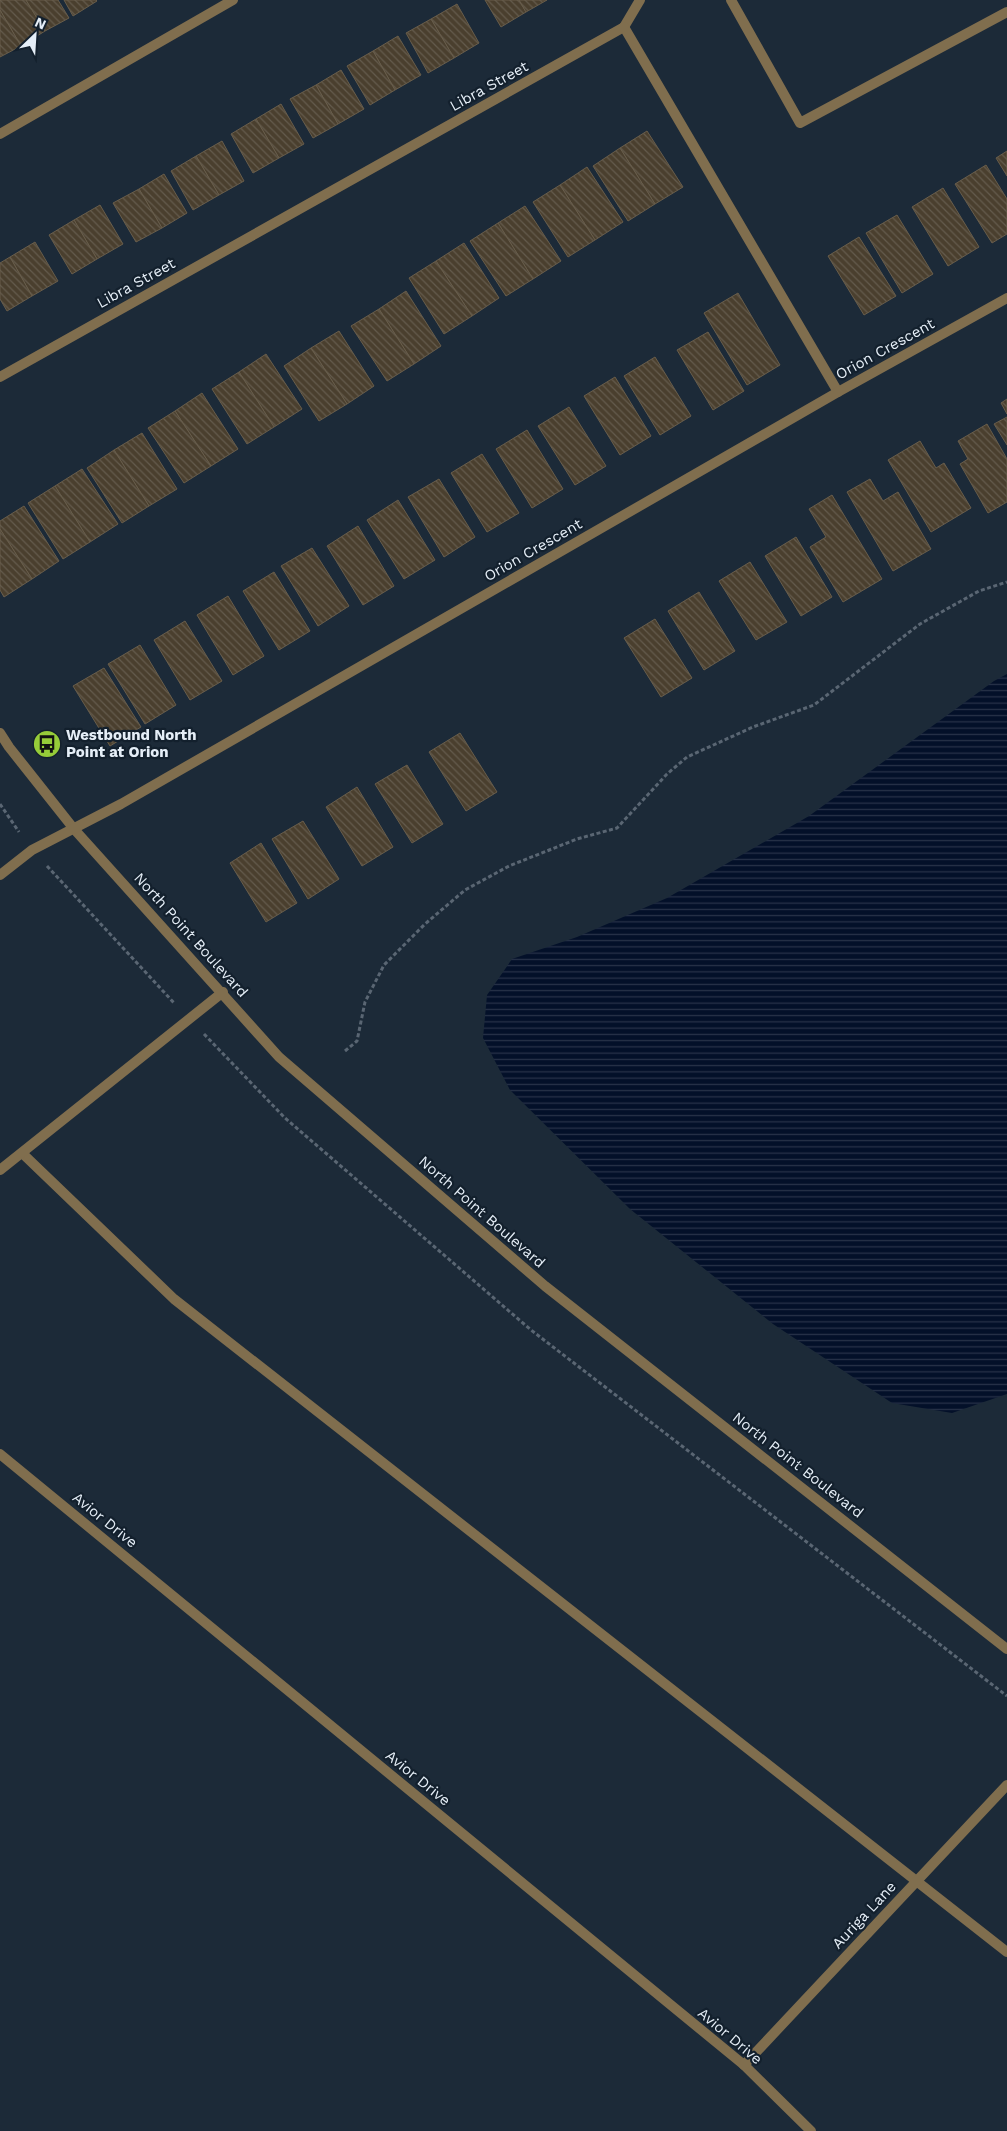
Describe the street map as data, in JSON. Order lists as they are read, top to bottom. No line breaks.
{"streets":{"street":["Libra Street","Orion Crescent","North Point Boulevard","Avior Drive","Auriga Lane"]},"crossings":[["Orion Crescent","North Point Boulevard"],["Avior Drive","Auriga Lane"]],"places":{"bus stop":["Westbound North Point at Orion"]},"north":"top right"}
